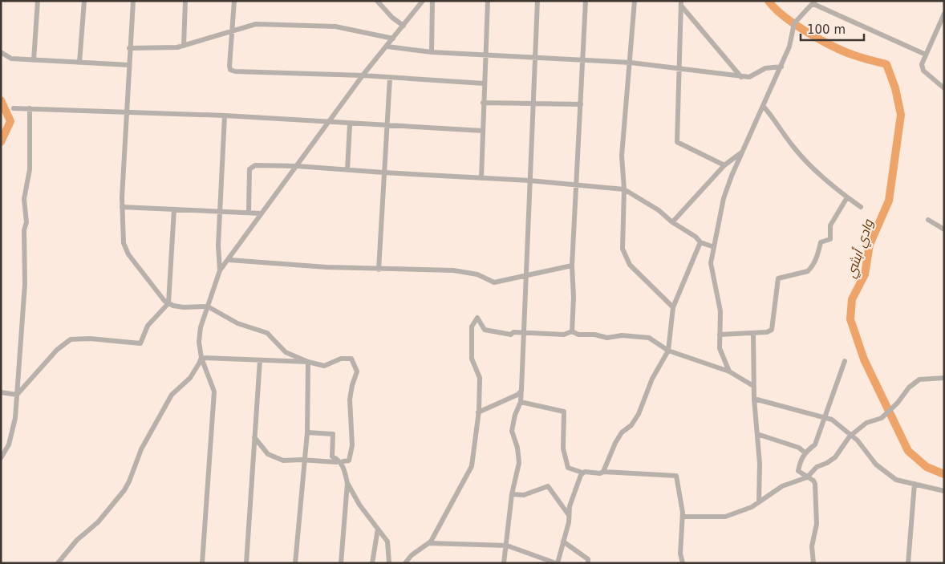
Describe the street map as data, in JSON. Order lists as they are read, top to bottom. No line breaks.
{"water":["وادي أبشي"],"scale_bar":"100 m"}
